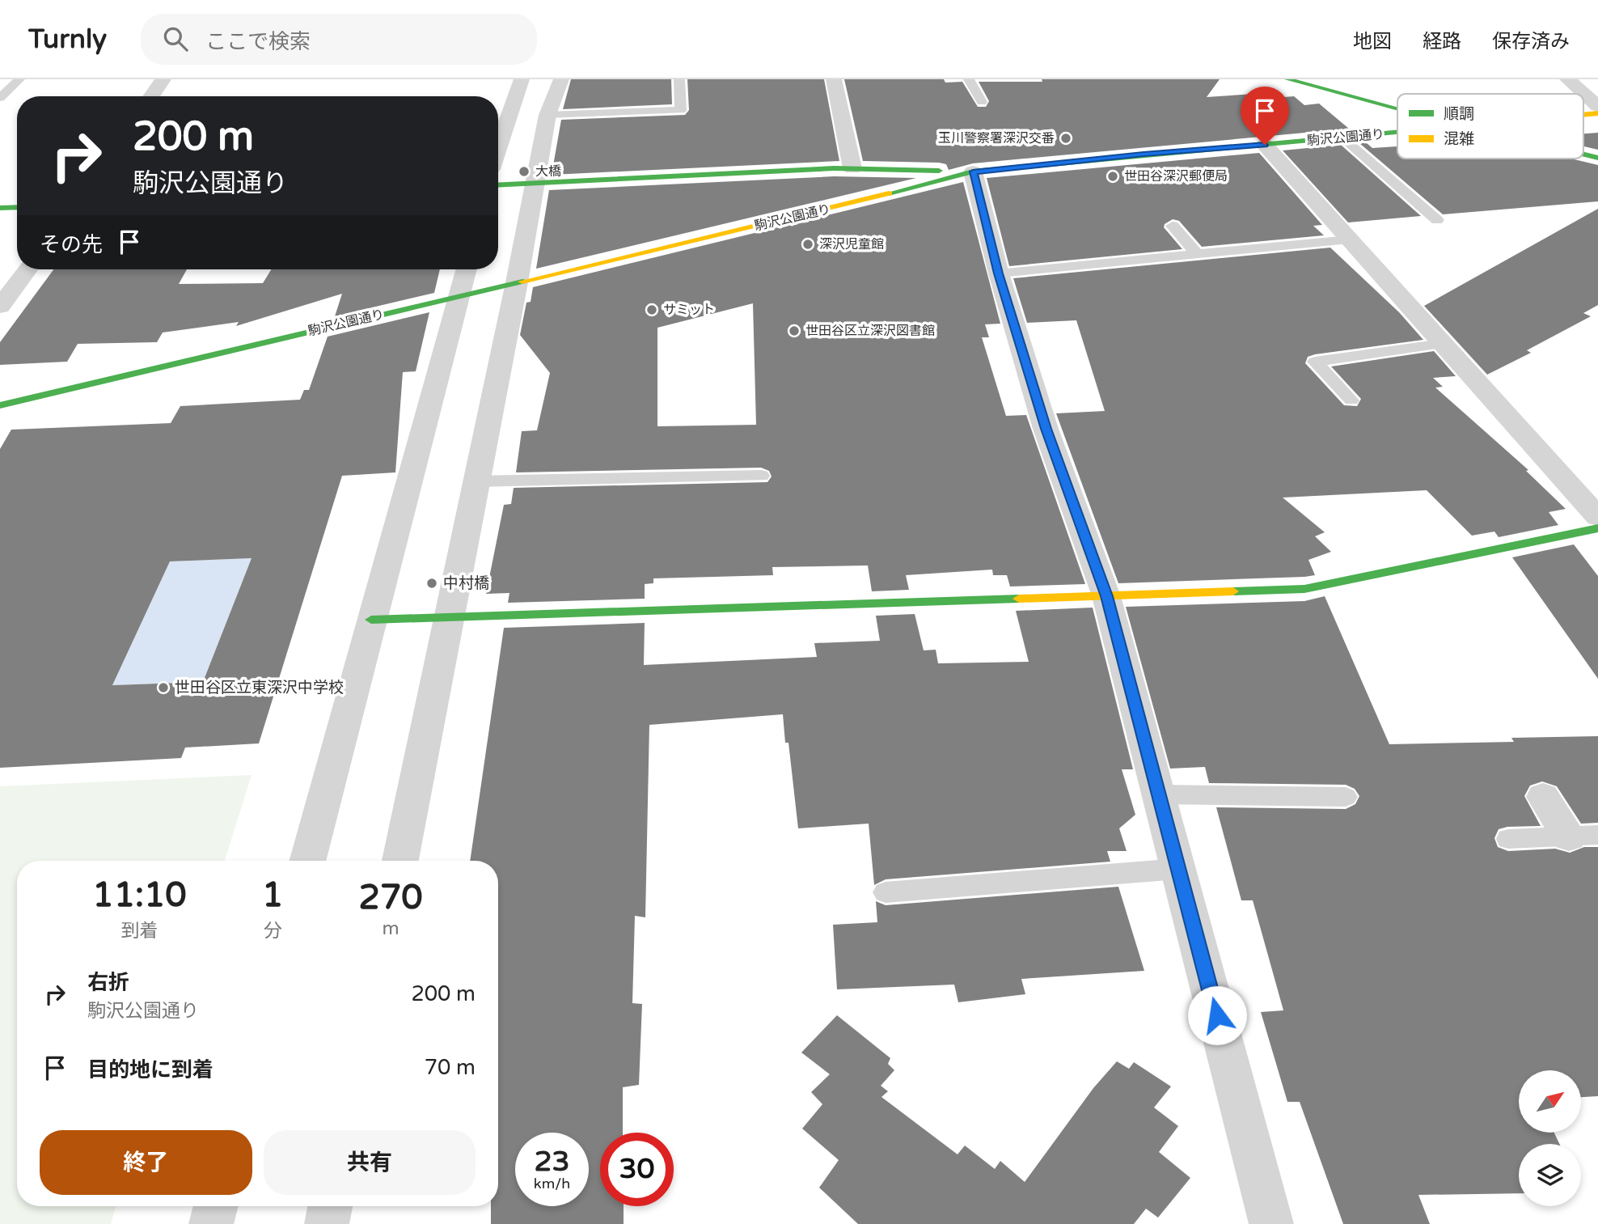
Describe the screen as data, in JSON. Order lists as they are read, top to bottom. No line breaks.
{"streets":{"street":["駒沢公園通り"]},"places":["玉川警察署深沢交番","大橋","世田谷深沢郵便局","深沢児童館","サミット","世田谷区立深沢図書館","中村橋","世田谷区立東深沢中学校"],"legend":["順調","混雑"],"north":"top right","page":{"header":"Turnly","search":"ここで検索","nav":["地図","経路","保存済み"],"turn":["200 m","駒沢公園通り"],"then":"その先","eta":["11:10","到着","1","分","270","m"],"list":[{"name":"右折","note":"駒沢公園通り","value":"200 m"},{"name":"目的地に到着","value":"70 m"}],"buttons":["終了","共有"],"speed":"23 km/h","limit":"30"}}
